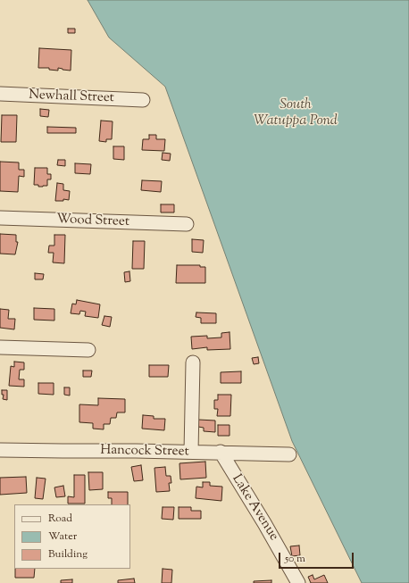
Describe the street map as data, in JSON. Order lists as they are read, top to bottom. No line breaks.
{"streets":{"street":["Newhall Street","Wood Street","Hancock Street","Lake Avenue"]},"crossings":[["Hancock Street","Lake Avenue"]],"water":["South Watuppa Pond"],"legend":["Road","Water","Building"],"scale_bar":"50 m"}
